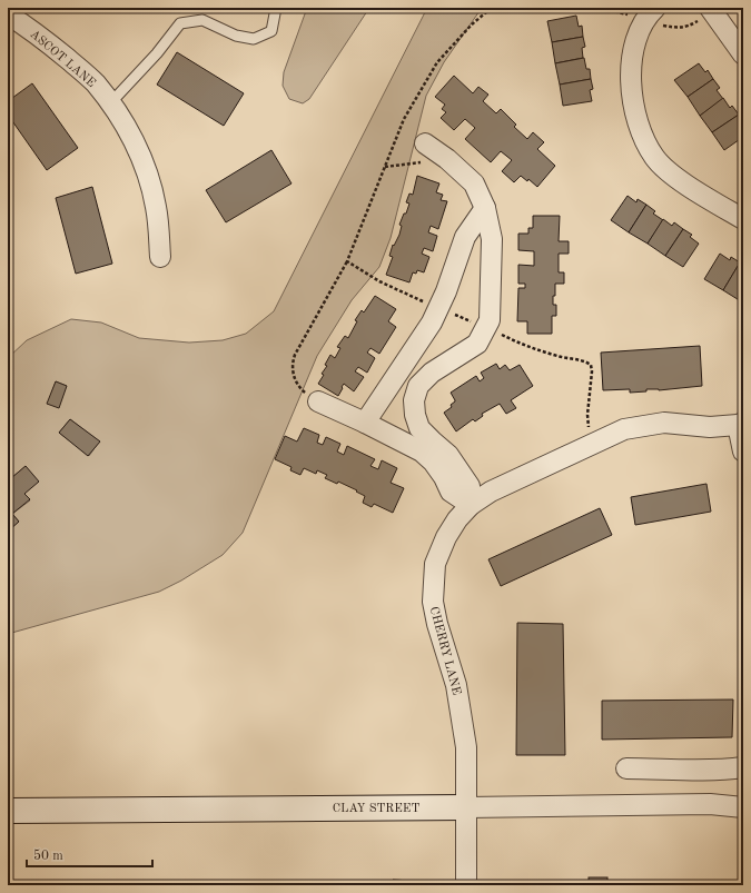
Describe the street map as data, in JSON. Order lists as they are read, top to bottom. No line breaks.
{"streets":{"street":["ASCOT LANE","CHERRY LANE","CLAY STREET"]},"crossings":[["CHERRY LANE","CLAY STREET"]],"scale_bar":"50 m"}
